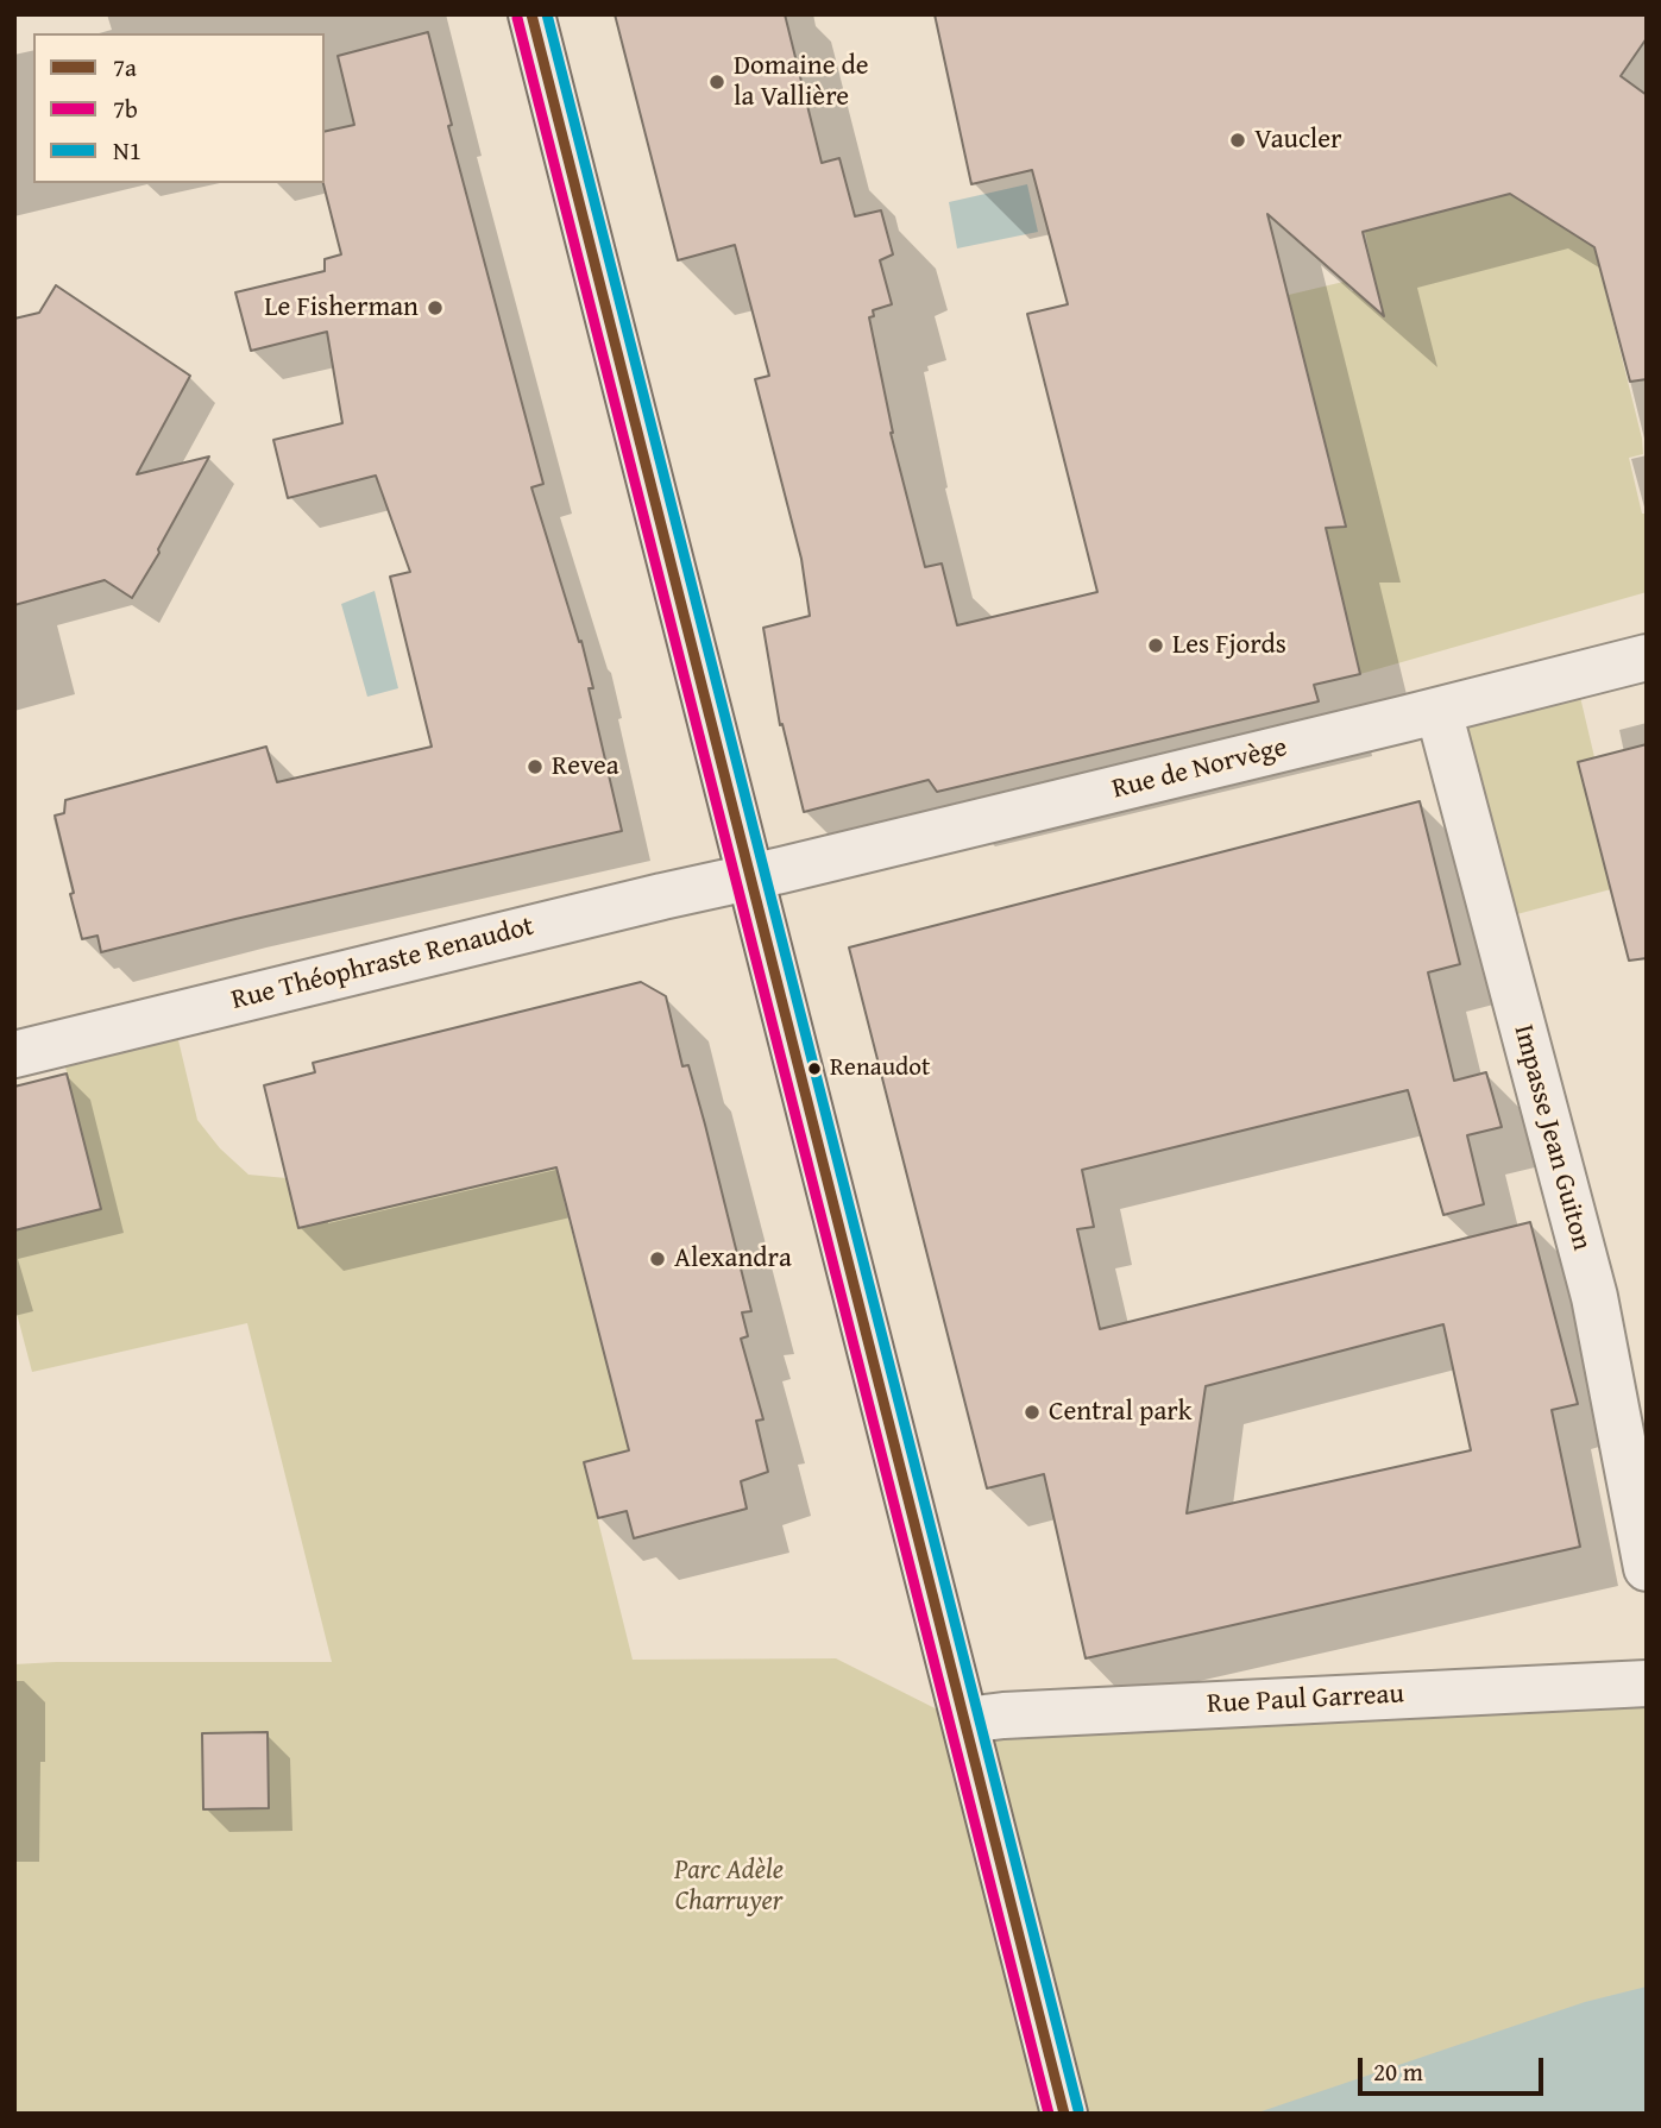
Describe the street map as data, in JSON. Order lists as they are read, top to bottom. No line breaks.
{"streets":{"street":["Rue de Norvège","Rue Théophraste Renaudot","Impasse Jean Guiton","Rue Paul Garreau"]},"crossings":[["Rue de Norvège","Rue Théophraste Renaudot"],["Rue de Norvège","Impasse Jean Guiton"]],"parks":["Parc Adèle Charruyer"],"places":["Domaine de la Vallière","Vaucler","Le Fisherman","Les Fjords","Revea","Renaudot","Alexandra","Central park"],"lines":["transit line 7a","transit line N1","transit line 7b"],"legend":["7a","7b","N1"],"scale_bar":"20 m"}
